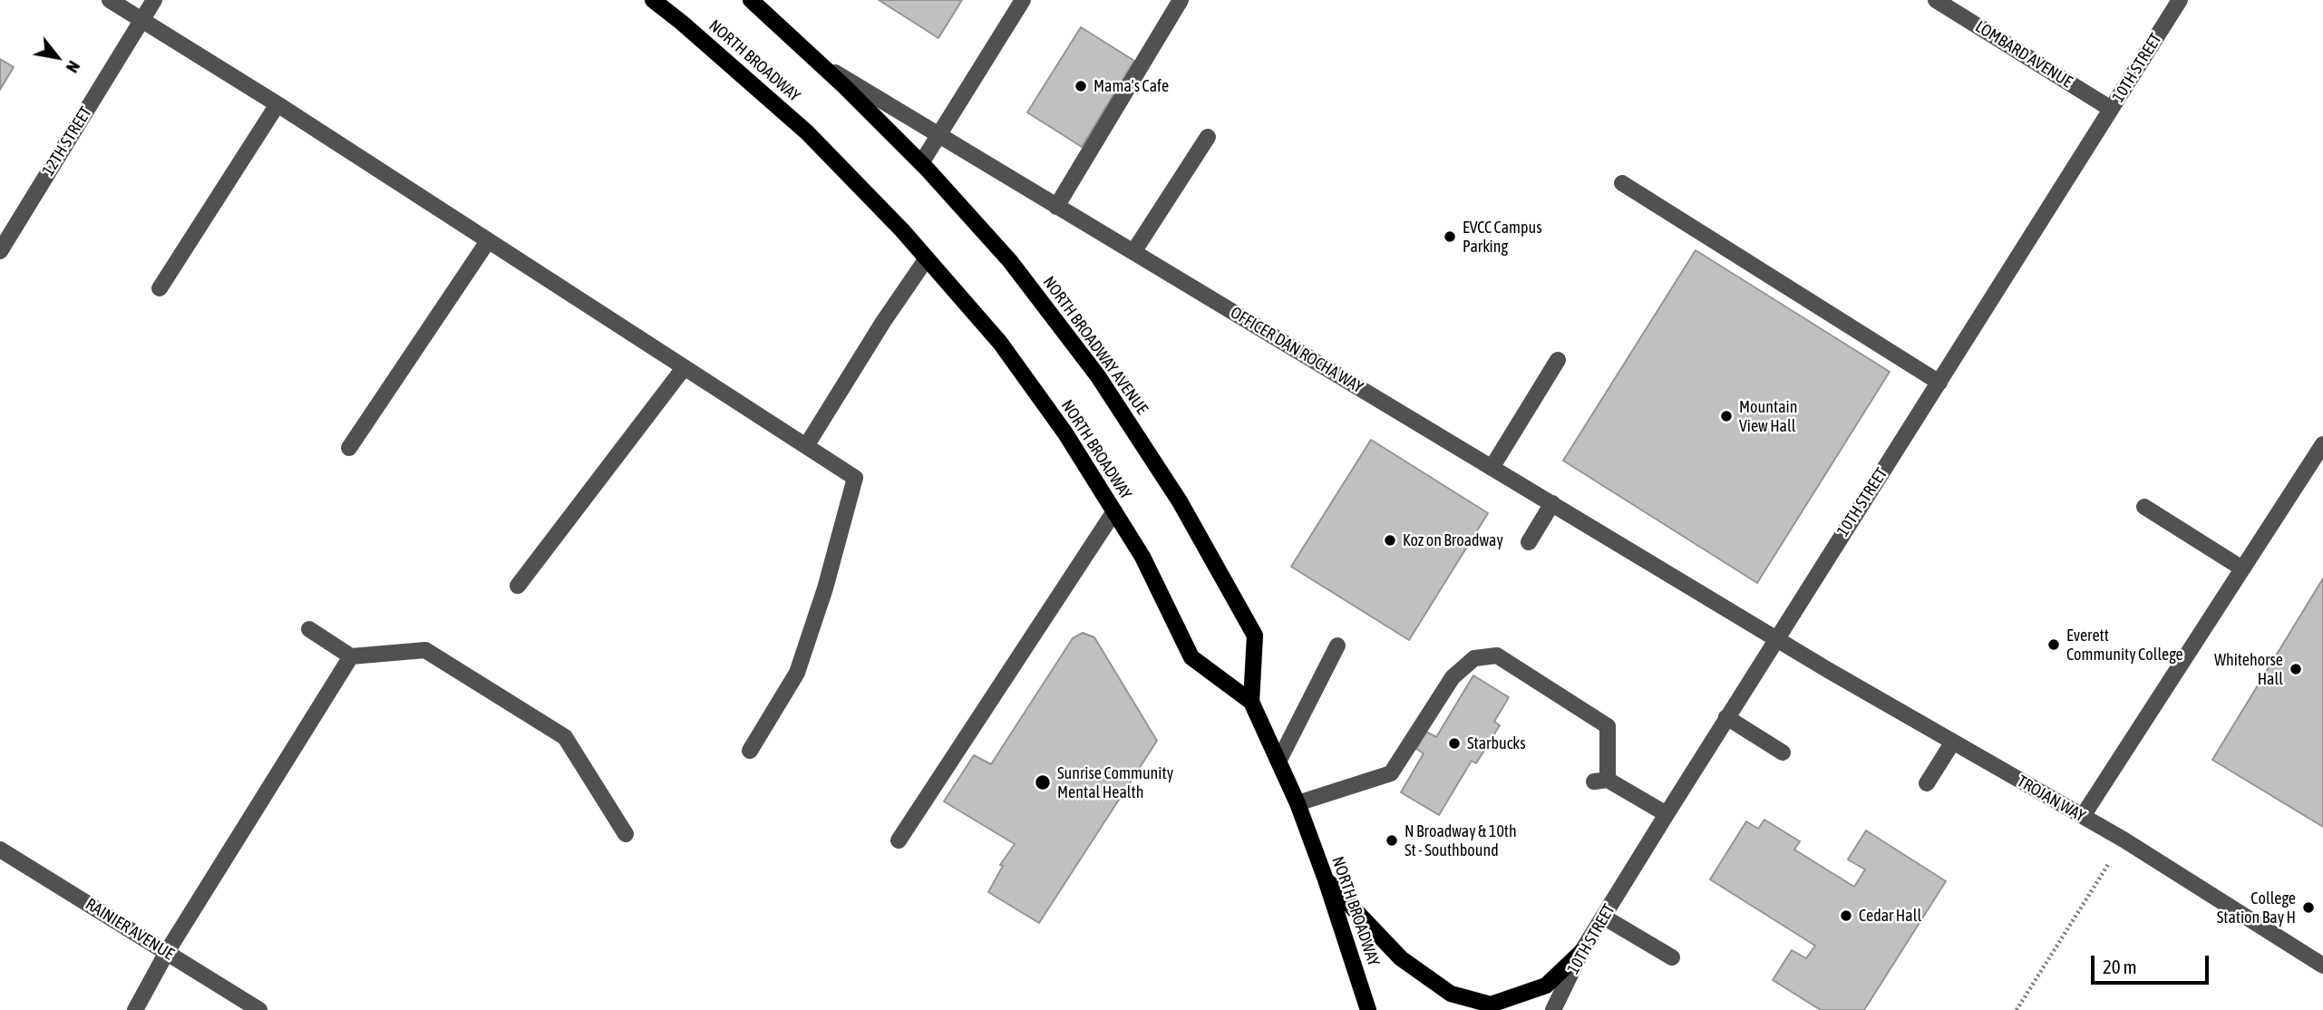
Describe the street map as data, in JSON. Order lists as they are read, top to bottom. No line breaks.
{"streets":{"main road":["NORTH BROADWAY","NORTH BROADWAY AVENUE"],"street":["LOMBARD AVENUE","10TH STREET","12TH STREET","OFFICER DAN ROCHA WAY","TROJAN WAY","RAINIER AVENUE"]},"crossings":[["LOMBARD AVENUE","10TH STREET"],["NORTH BROADWAY","NORTH BROADWAY AVENUE"],["10TH STREET","OFFICER DAN ROCHA WAY"],["10TH STREET","TROJAN WAY"],["NORTH BROADWAY AVENUE","OFFICER DAN ROCHA WAY"],["OFFICER DAN ROCHA WAY","TROJAN WAY"]],"places":["Mama's Cafe","EVCC Campus Parking","Mountain View Hall","Koz on Broadway","Everett Community College","Whitehorse Hall","Starbucks","Sunrise Community Mental Health","N Broadway & 10th St - Southbound","College Station Bay H","Cedar Hall"],"scale_bar":"20 m","north":"bottom right"}
